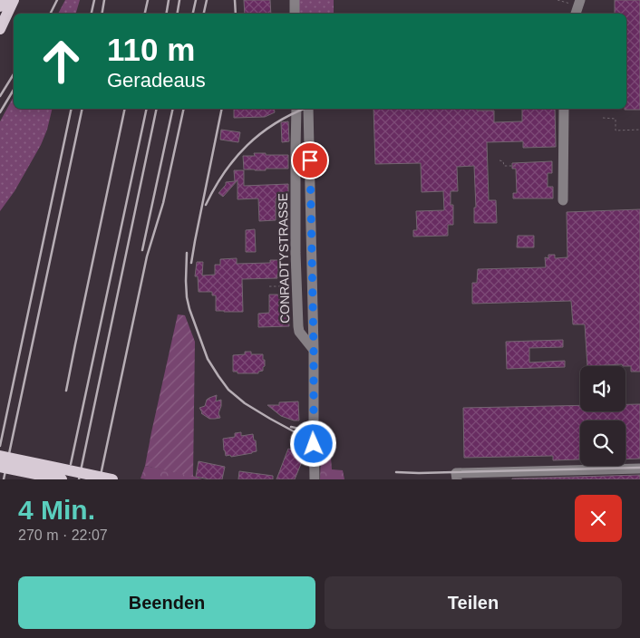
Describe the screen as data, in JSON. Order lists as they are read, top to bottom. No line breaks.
{"streets":{"street":["CONRADTYSTRASSE"]},"page":{"turn":["110 m","Geradeaus"],"heading":["4 Min.","270 m · 22:07"],"buttons":["Beenden","Teilen"]}}
